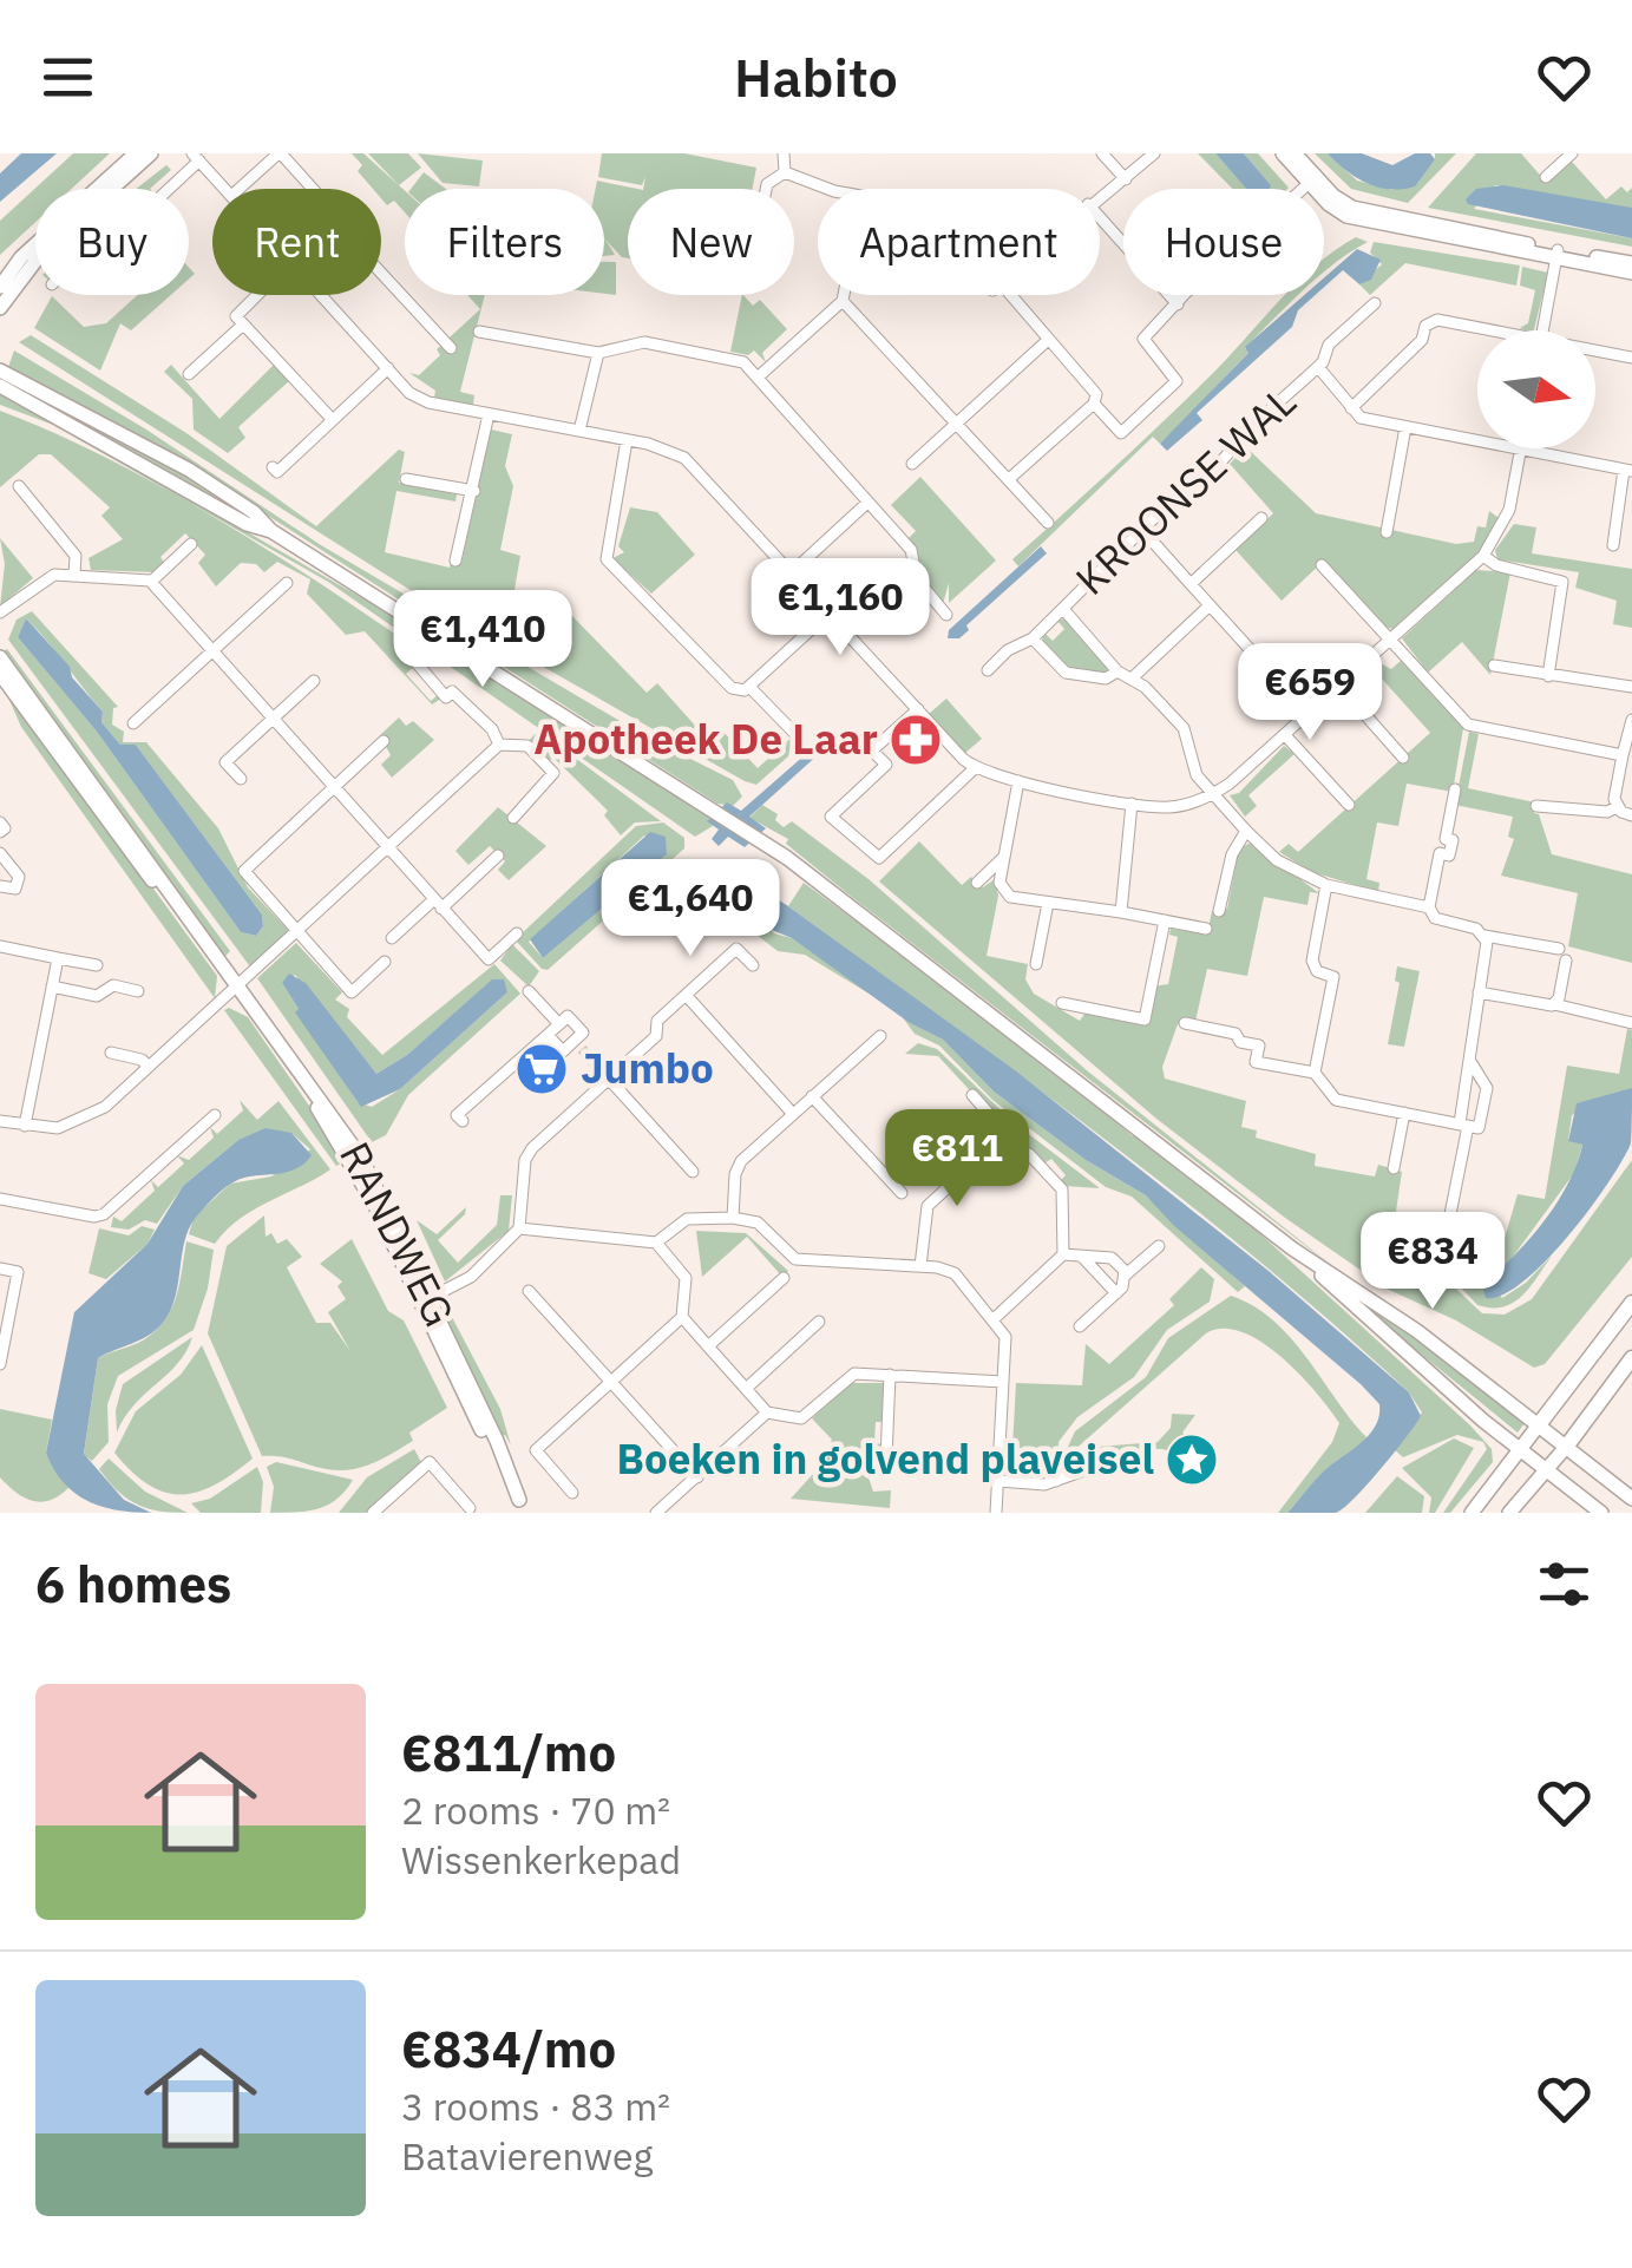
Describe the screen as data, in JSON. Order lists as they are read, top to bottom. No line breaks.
{"streets":{"main road":["RANDWEG"],"street":["KROONSE WAL"]},"places":{"pharmacy":["Apotheek De Laar"],"supermarket":["Jumbo"],"place":["Boeken in golvend plaveisel"]},"north":"right","page":{"header":"Habito","chip":["Buy","Rent","Filters","New","Apartment","House"],"price":["€1,160","€1,410","€659","€1,640","€811","€834"],"heading":"6 homes","list":[{"name":"€811/mo","note":"2 rooms · 70 m² · Wissenkerkepad"},{"name":"€834/mo","note":"3 rooms · 83 m² · Batavierenweg"}]}}
